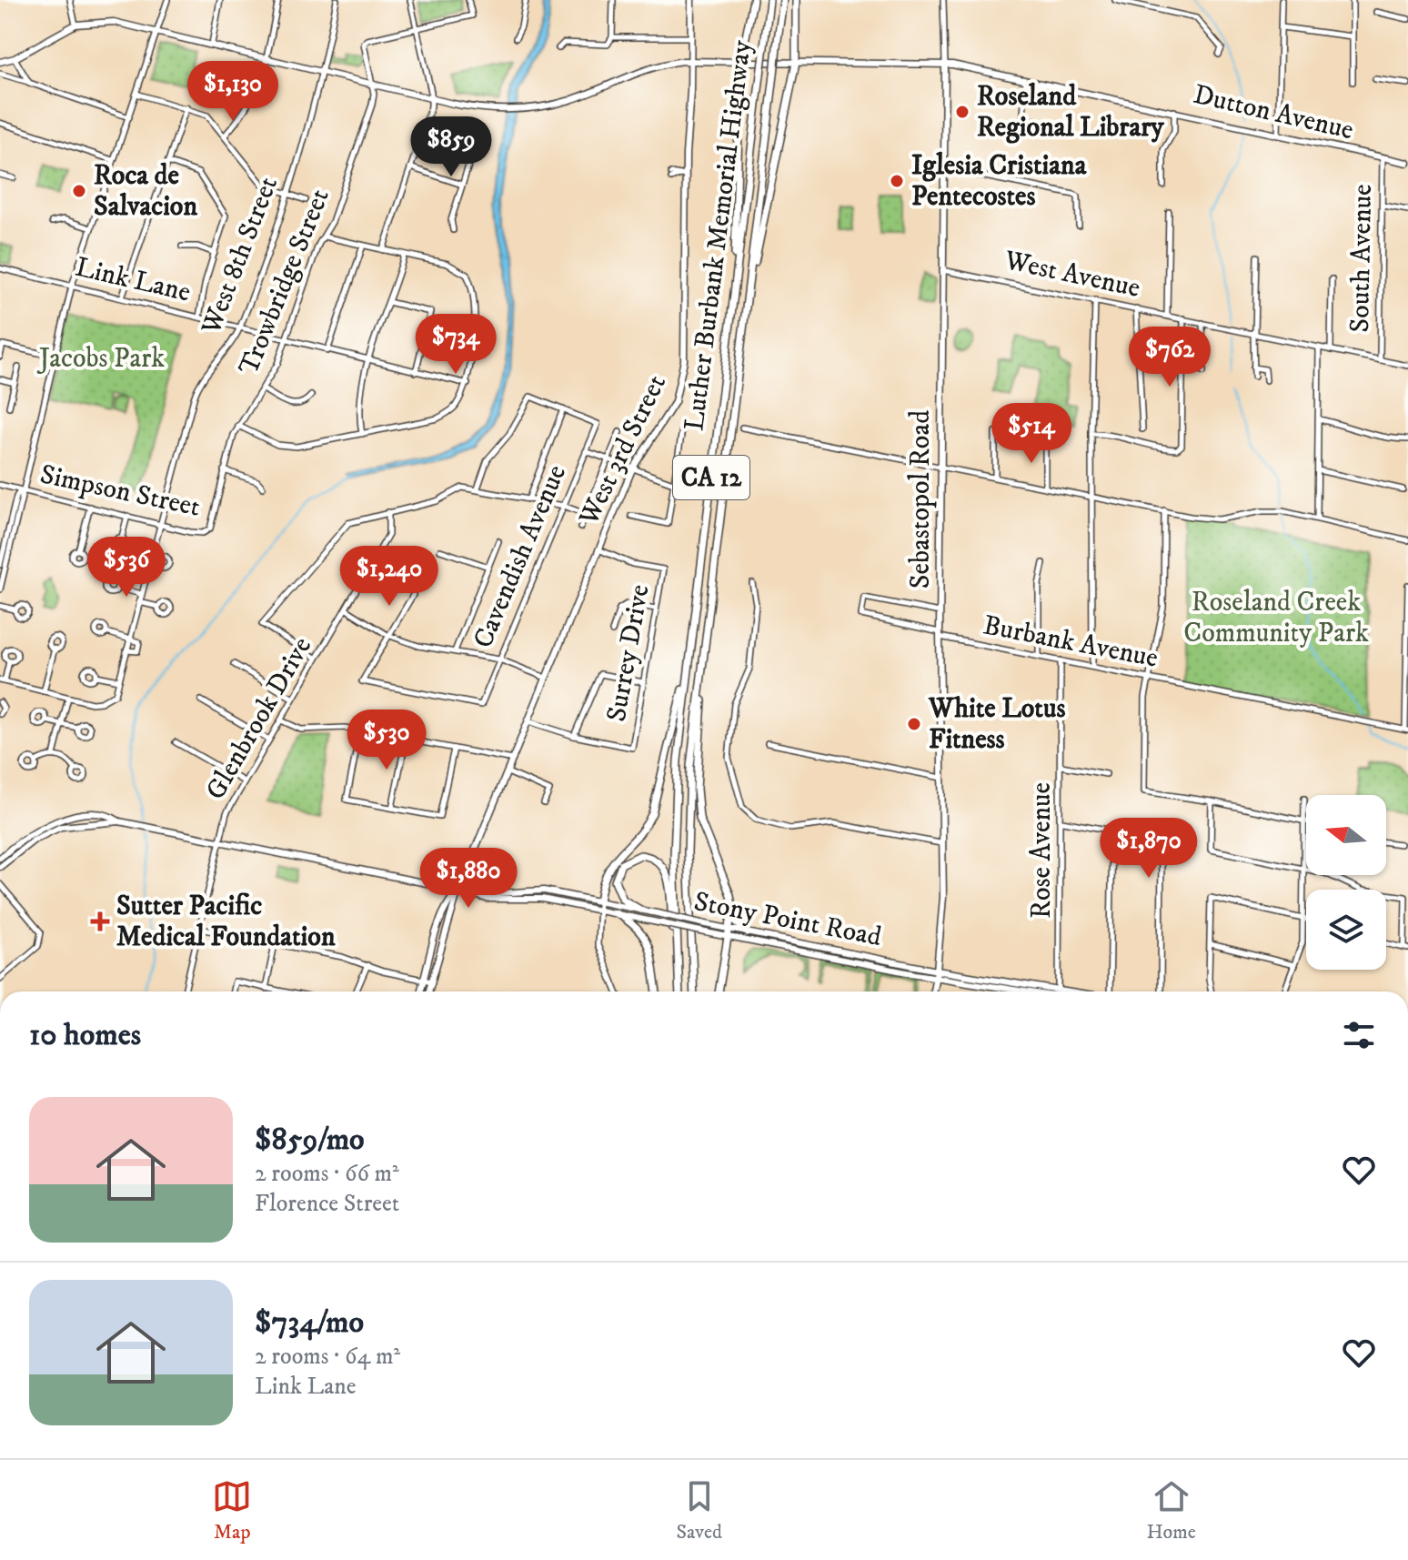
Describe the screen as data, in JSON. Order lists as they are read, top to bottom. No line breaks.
{"streets":{"highway":["Luther Burbank Memorial Highway","CA 12"],"main road":["Dutton Avenue","West 3rd Street","Sebastopol Road","Stony Point Road"],"street":["West 8th Street","South Avenue","West Avenue","Link Lane","Trowbridge Street","Simpson Street","Cavendish Avenue","Burbank Avenue","Surrey Drive","Glenbrook Drive","Rose Avenue"]},"crossings":[["Dutton Avenue","West 8th Street"],["Dutton Avenue","South Avenue"],["Dutton Avenue","Trowbridge Street"],["Dutton Avenue","West 3rd Street"],["Dutton Avenue","Sebastopol Road"],["West 8th Street","Link Lane"],["West 8th Street","Simpson Street"],["South Avenue","West Avenue"],["West Avenue","Sebastopol Road"],["Link Lane","Trowbridge Street"],["Trowbridge Street","Simpson Street"],["West 3rd Street","Surrey Drive"],["West 3rd Street","Stony Point Road"],["Sebastopol Road","Burbank Avenue"],["Sebastopol Road","Stony Point Road"],["Burbank Avenue","Rose Avenue"],["Glenbrook Drive","Stony Point Road"],["Rose Avenue","Stony Point Road"]],"parks":["Jacobs Park","Roseland Creek Community Park"],"places":{"other":["Roseland Regional Library","Iglesia Cristiana Pentecostes","Roca de Salvacion","White Lotus Fitness"],"health":["Sutter Pacific Medical Foundation"]},"north":"left","page":{"price":["$1,130","$859","$734","$762","$514","$536","$1,240","$530","$1,870","$1,880"],"heading":"10 homes","list":[{"name":"$859/mo","note":"2 rooms · 66 m² · Florence Street"},{"name":"$734/mo","note":"2 rooms · 64 m² · Link Lane"}],"tabs":["Map","Saved","Home"]}}
